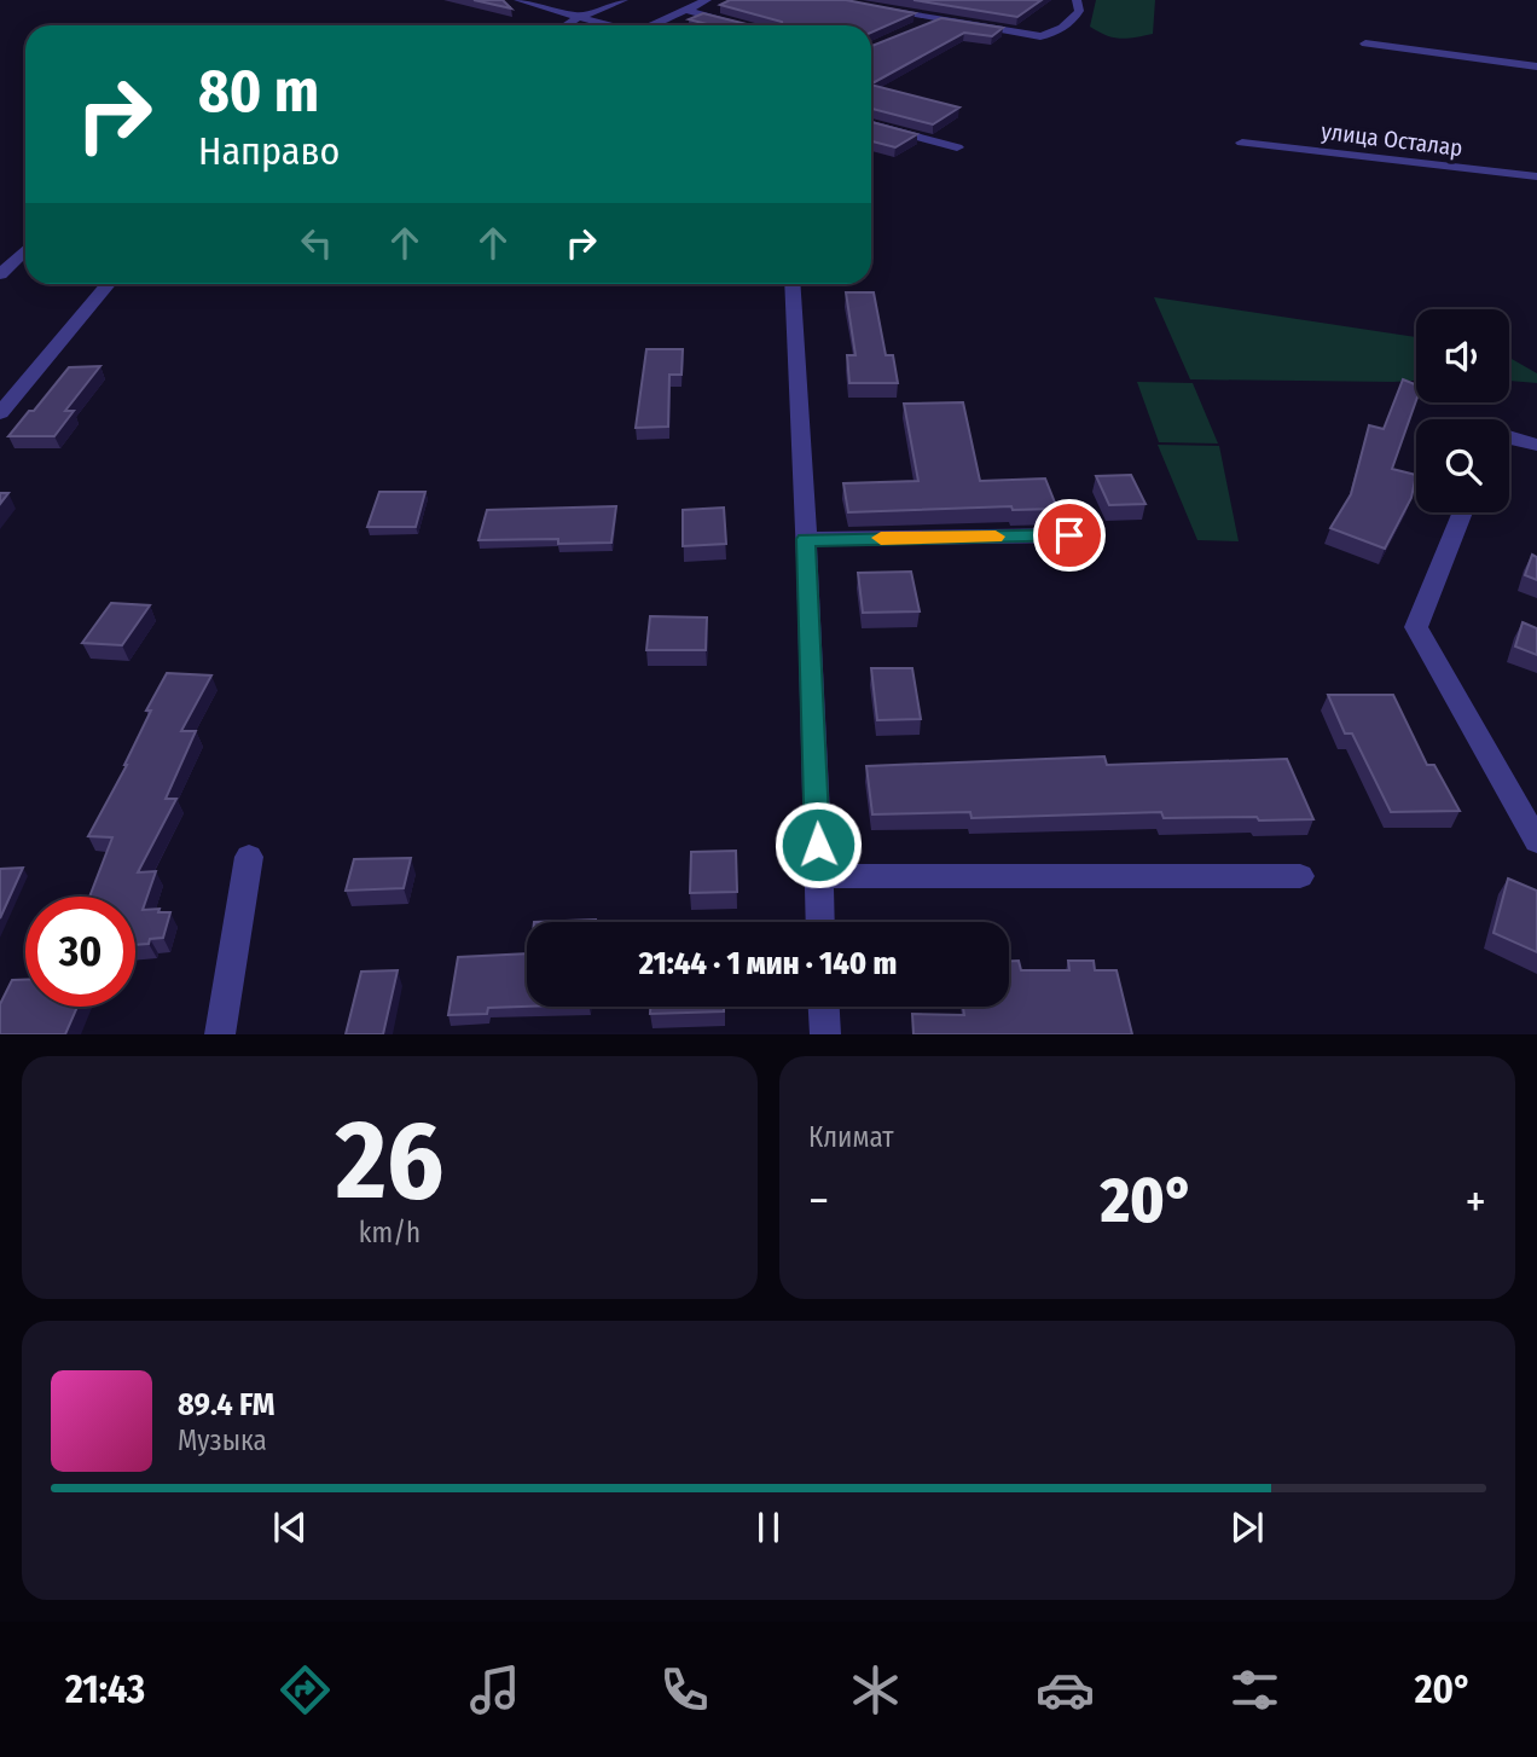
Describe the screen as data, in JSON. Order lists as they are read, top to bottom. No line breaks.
{"streets":{"street":["улица Осталар"]},"page":{"turn":["80 m","Направо"],"limit":"30","trip":"21:44 · 1 мин · 140 m","tile":[["26","km/h"],"Климат"],"heat":["−","20°","+"],"song":["89.4 FM","Музыка"],"tabs":["21:43","20°"]}}
